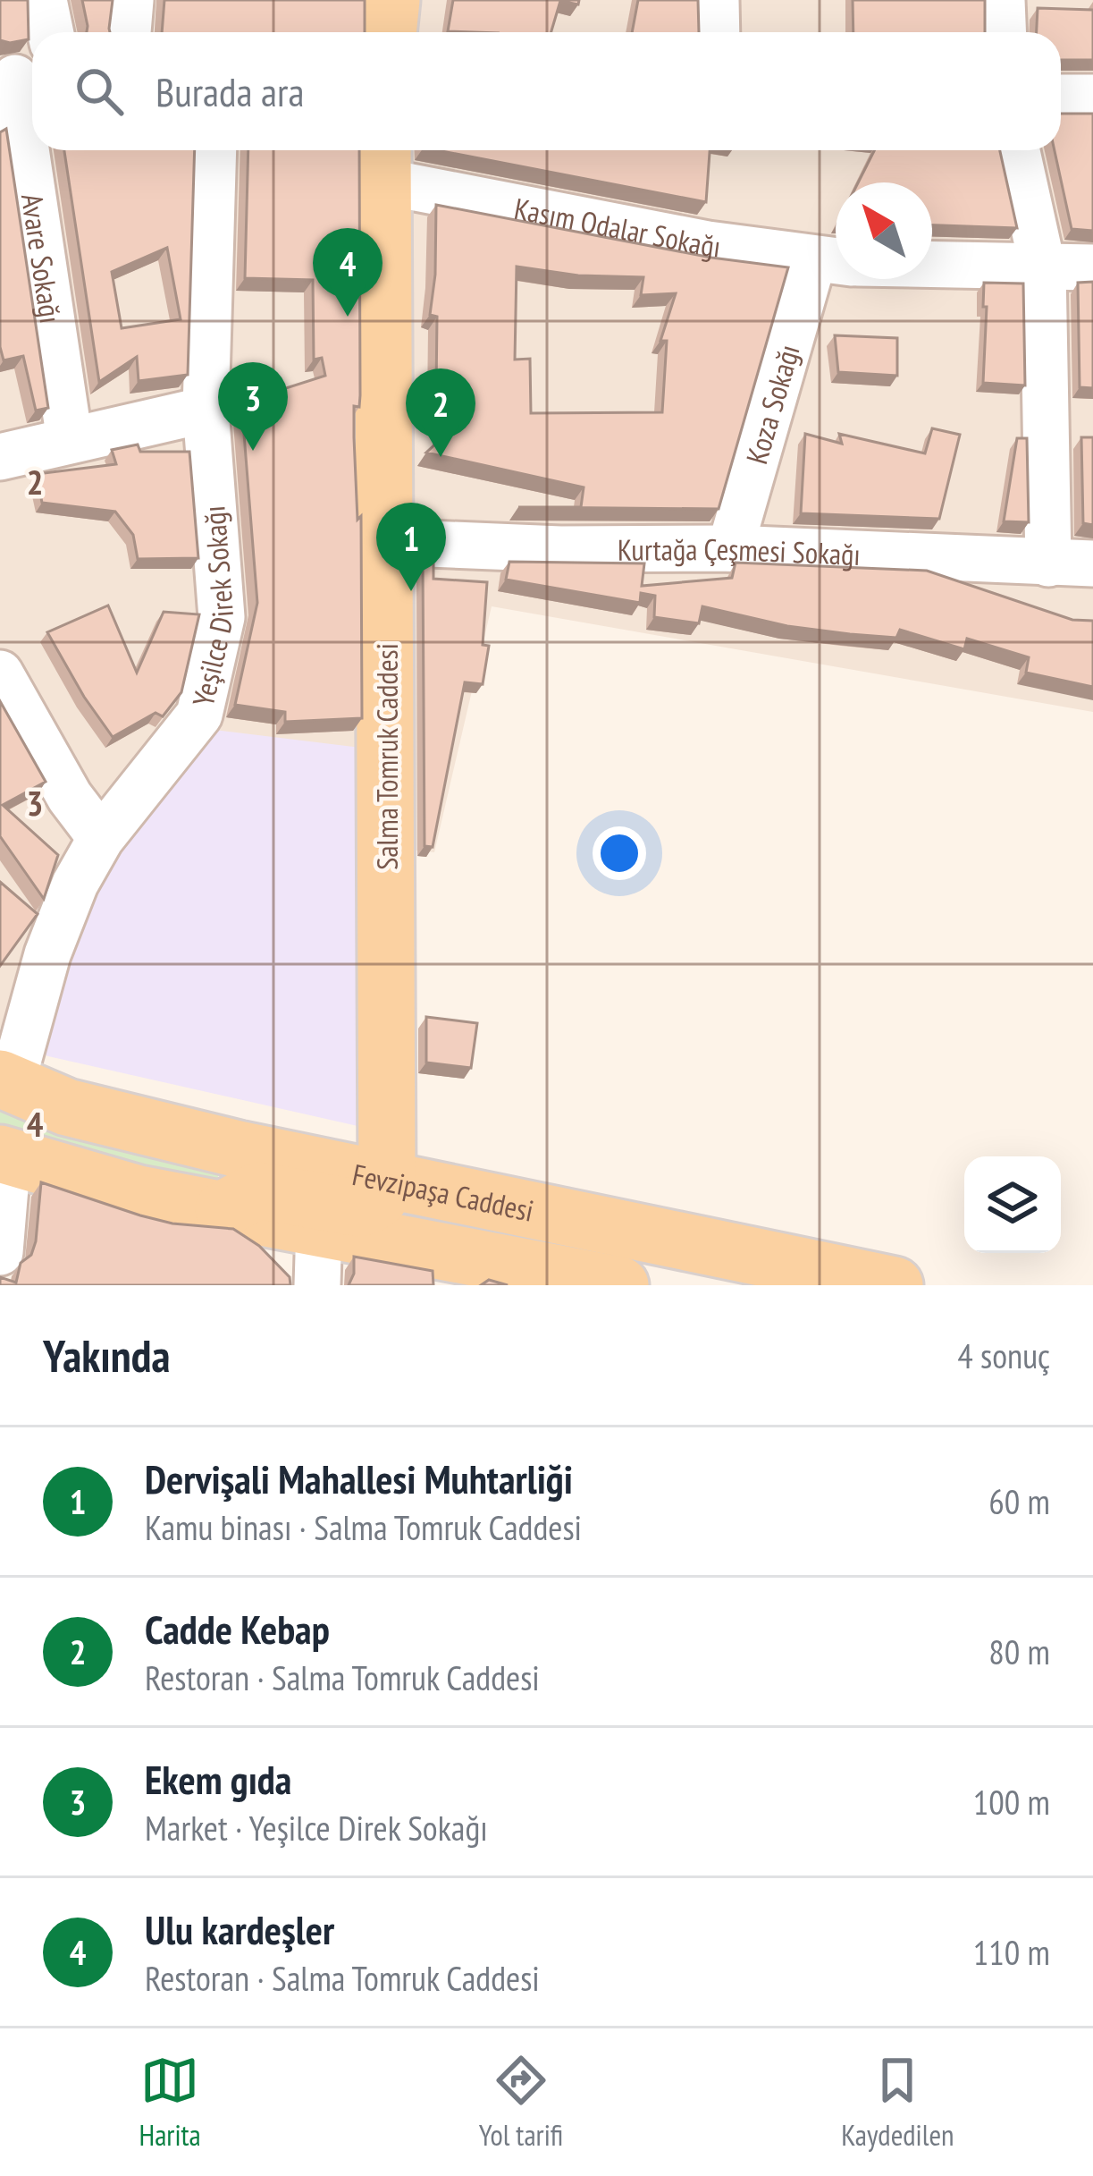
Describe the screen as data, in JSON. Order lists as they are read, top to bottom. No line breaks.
{"streets":{"main road":["Salma Tomruk Caddesi","Fevzipaşa Caddesi"],"street":["Kasım Odalar Sokağı","Avare Sokağı","Koza Sokağı","Kurtağa Çeşmesi Sokağı","Yeşilce Direk Sokağı"]},"crossings":[["Kasım Odalar Sokağı","Salma Tomruk Caddesi"],["Koza Sokağı","Kurtağa Çeşmesi Sokağı"],["Kurtağa Çeşmesi Sokağı","Salma Tomruk Caddesi"],["Yeşilce Direk Sokağı","Fevzipaşa Caddesi"],["Salma Tomruk Caddesi","Fevzipaşa Caddesi"]],"north":"top left","page":{"search":"Burada ara","pins":["4","3","2","1"],"heading":["Yakında","4 sonuç"],"list":[{"mark":"1","name":"Dervişali Mahallesi Muhtarliği","note":"Kamu binası · Salma Tomruk Caddesi","value":"60 m"},{"mark":"2","name":"Cadde Kebap","note":"Restoran · Salma Tomruk Caddesi","value":"80 m"},{"mark":"3","name":"Ekem gıda","note":"Market · Yeşilce Direk Sokağı","value":"100 m"},{"mark":"4","name":"Ulu kardeşler","note":"Restoran · Salma Tomruk Caddesi","value":"110 m"}],"nav":["Harita","Yol tarifi","Kaydedilen"]},"grid":{"rows":["2","3","4"]}}
